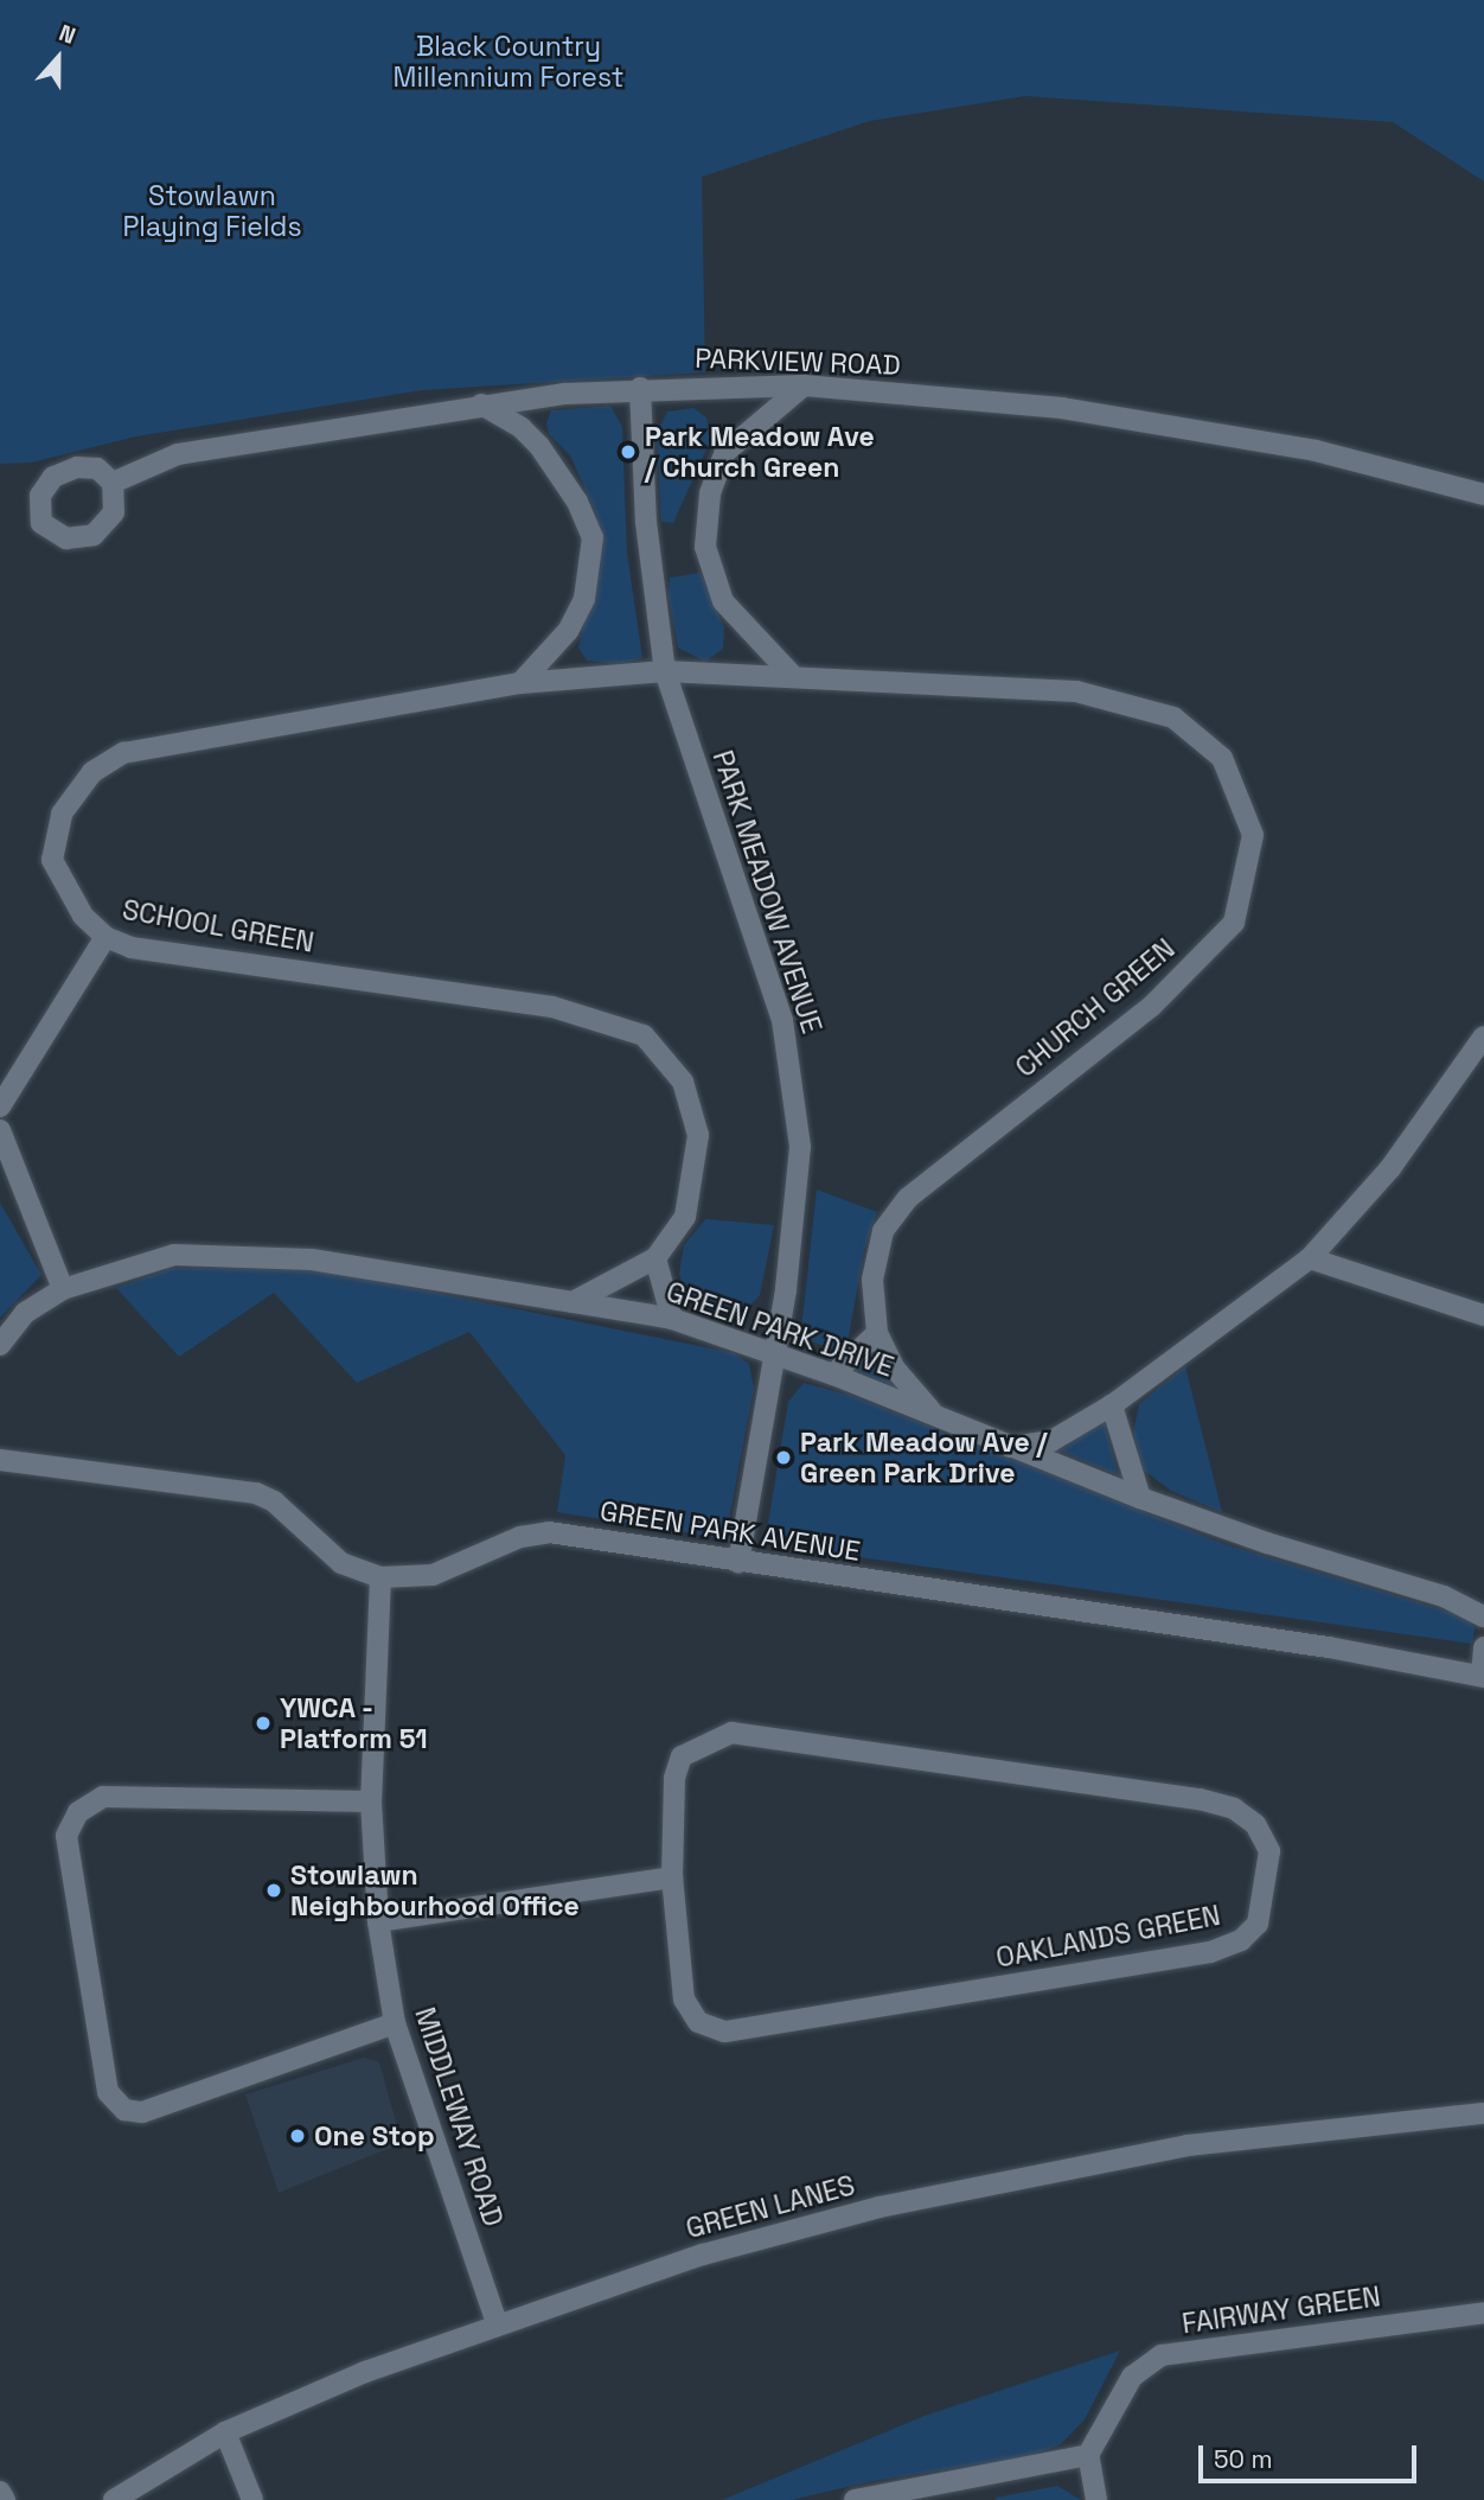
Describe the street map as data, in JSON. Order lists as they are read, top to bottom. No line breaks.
{"streets":{"street":["PARKVIEW ROAD","PARK MEADOW AVENUE","SCHOOL GREEN","CHURCH GREEN","GREEN PARK DRIVE","GREEN PARK AVENUE","OAKLANDS GREEN","MIDDLEWAY ROAD","GREEN LANES","FAIRWAY GREEN"]},"crossings":[["PARKVIEW ROAD","PARK MEADOW AVENUE"],["PARK MEADOW AVENUE","SCHOOL GREEN"],["PARK MEADOW AVENUE","CHURCH GREEN"],["PARK MEADOW AVENUE","GREEN PARK DRIVE"],["PARK MEADOW AVENUE","GREEN PARK AVENUE"],["SCHOOL GREEN","CHURCH GREEN"],["SCHOOL GREEN","GREEN PARK DRIVE"],["CHURCH GREEN","GREEN PARK DRIVE"],["GREEN PARK AVENUE","MIDDLEWAY ROAD"],["MIDDLEWAY ROAD","GREEN LANES"]],"parks":["Black Country Millennium Forest","Stowlawn Playing Fields"],"places":["Park Meadow Ave / Church Green","Park Meadow Ave / Green Park Drive","YWCA - Platform 51","Stowlawn Neighbourhood Office","One Stop"],"scale_bar":"50 m","north":"top"}
